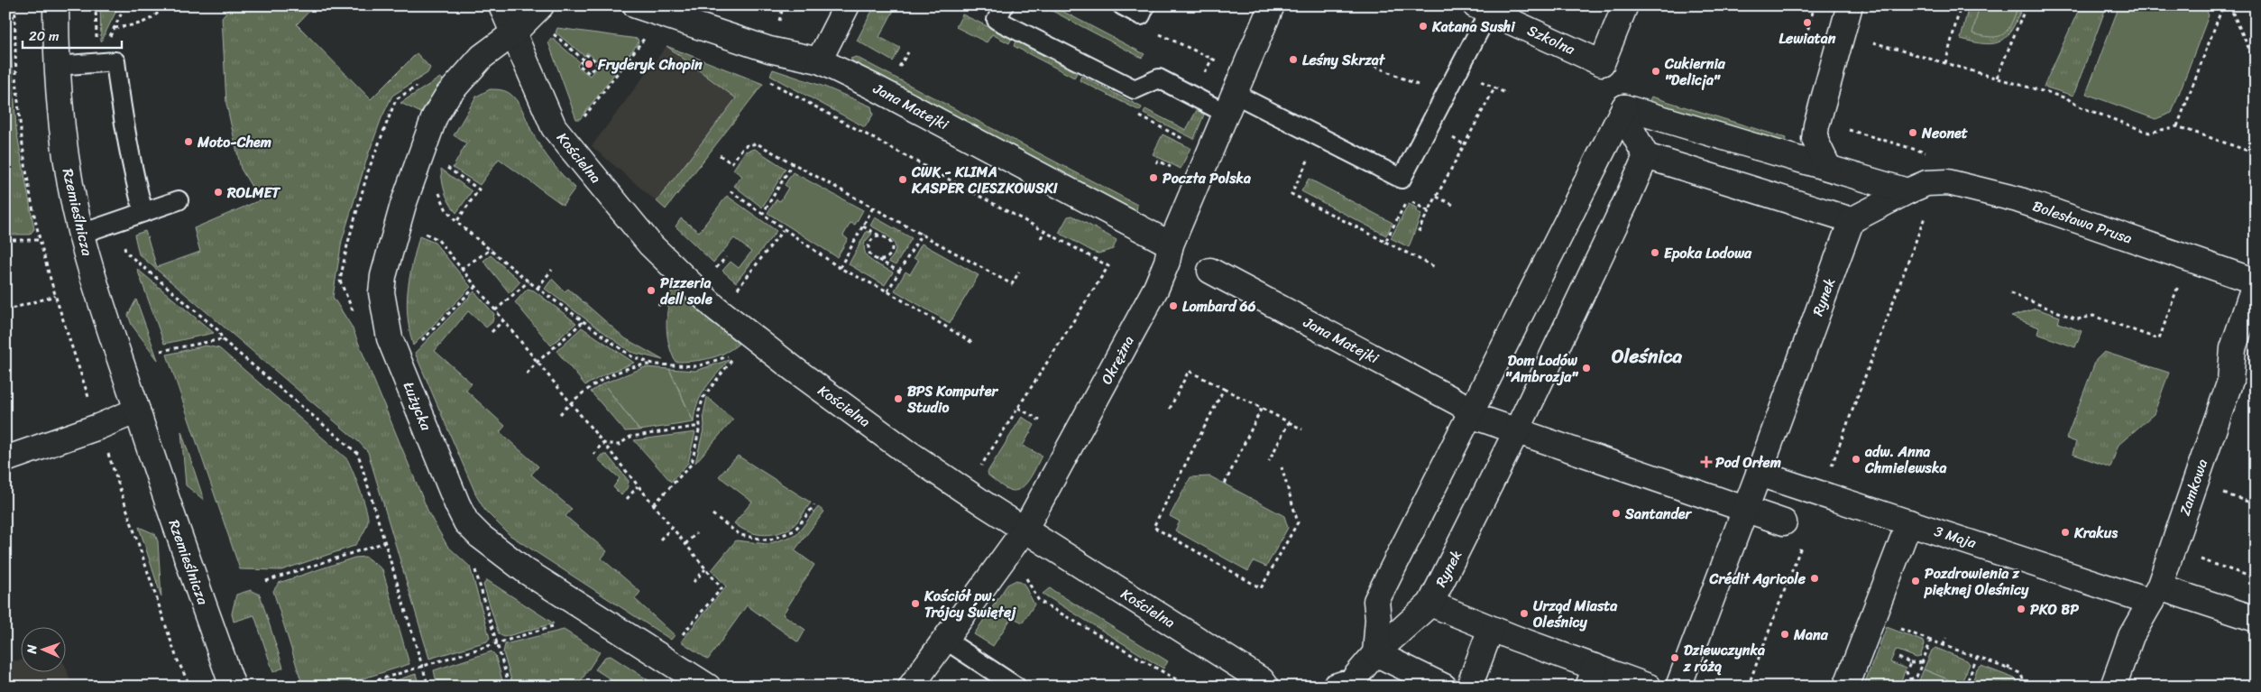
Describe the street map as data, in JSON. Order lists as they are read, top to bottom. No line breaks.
{"streets":{"street":["Szkolna","Jana Matejki","Kościelna","Rzemieślnicza","Bolesława Prusa","Rynek","Okrężna","Łużycka","Zamkowa","3 Maja"]},"crossings":[["Jana Matejki","Okrężna"],["Kościelna","Okrężna"],["Kościelna","Łużycka"],["Bolesława Prusa","Zamkowa"],["Rynek","3 Maja"],["Zamkowa","3 Maja"]],"districts":["Oleśnica"],"places":{"other":["Lewiatan","Katana Sushi","Leśny Skrzat","Fryderyk Chopin","Cukiernia \"Delicja\"","Neonet","Moto-Chem","Poczta Polska","CWK - KLIMA KASPER CIESZKOWSKI","ROLMET","Epoka Lodowa","Pizzeria dell sole","Lombard 66","Dom Lodów \"Ambrozja\"","BPS Komputer Studio","adw. Anna Chmielewska","Santander","Krakus","Crédit Agricole","Pozdrowienia z pięknej Oleśnicy","Kościół pw. Trójcy Świętej","PKO BP","Urząd Miasta Oleśnicy","Mana","Dziewczynka z różą"],"health":["Pod Orłem"]},"scale_bar":"20 m","north":"left"}
